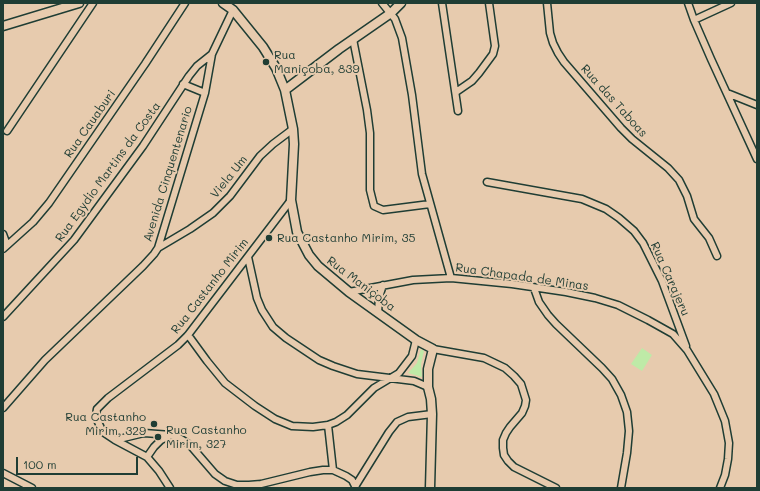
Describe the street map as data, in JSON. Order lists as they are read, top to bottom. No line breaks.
{"streets":{"street":["Rua das Taboas","Rua Cauaburi","Rua Egydio Martins da Costa","Avenida Cinquentenario","Viela Um","Rua Chapada de Minas","Rua Carajeru","Rua Maniçoba","Rua Castanho Mirim"]},"crossings":[["Rua Egydio Martins da Costa","Avenida Cinquentenario"],["Avenida Cinquentenario","Viela Um"],["Avenida Cinquentenario","Rua Maniçoba"],["Viela Um","Rua Maniçoba"],["Rua Chapada de Minas","Rua Carajeru"],["Rua Chapada de Minas","Rua Maniçoba"],["Rua Maniçoba","Rua Castanho Mirim"]],"places":["Rua Maniçoba, 839","Rua Castanho Mirim, 35","Rua Castanho Mirim, 329","Rua Castanho Mirim, 327"],"scale_bar":"100 m"}
